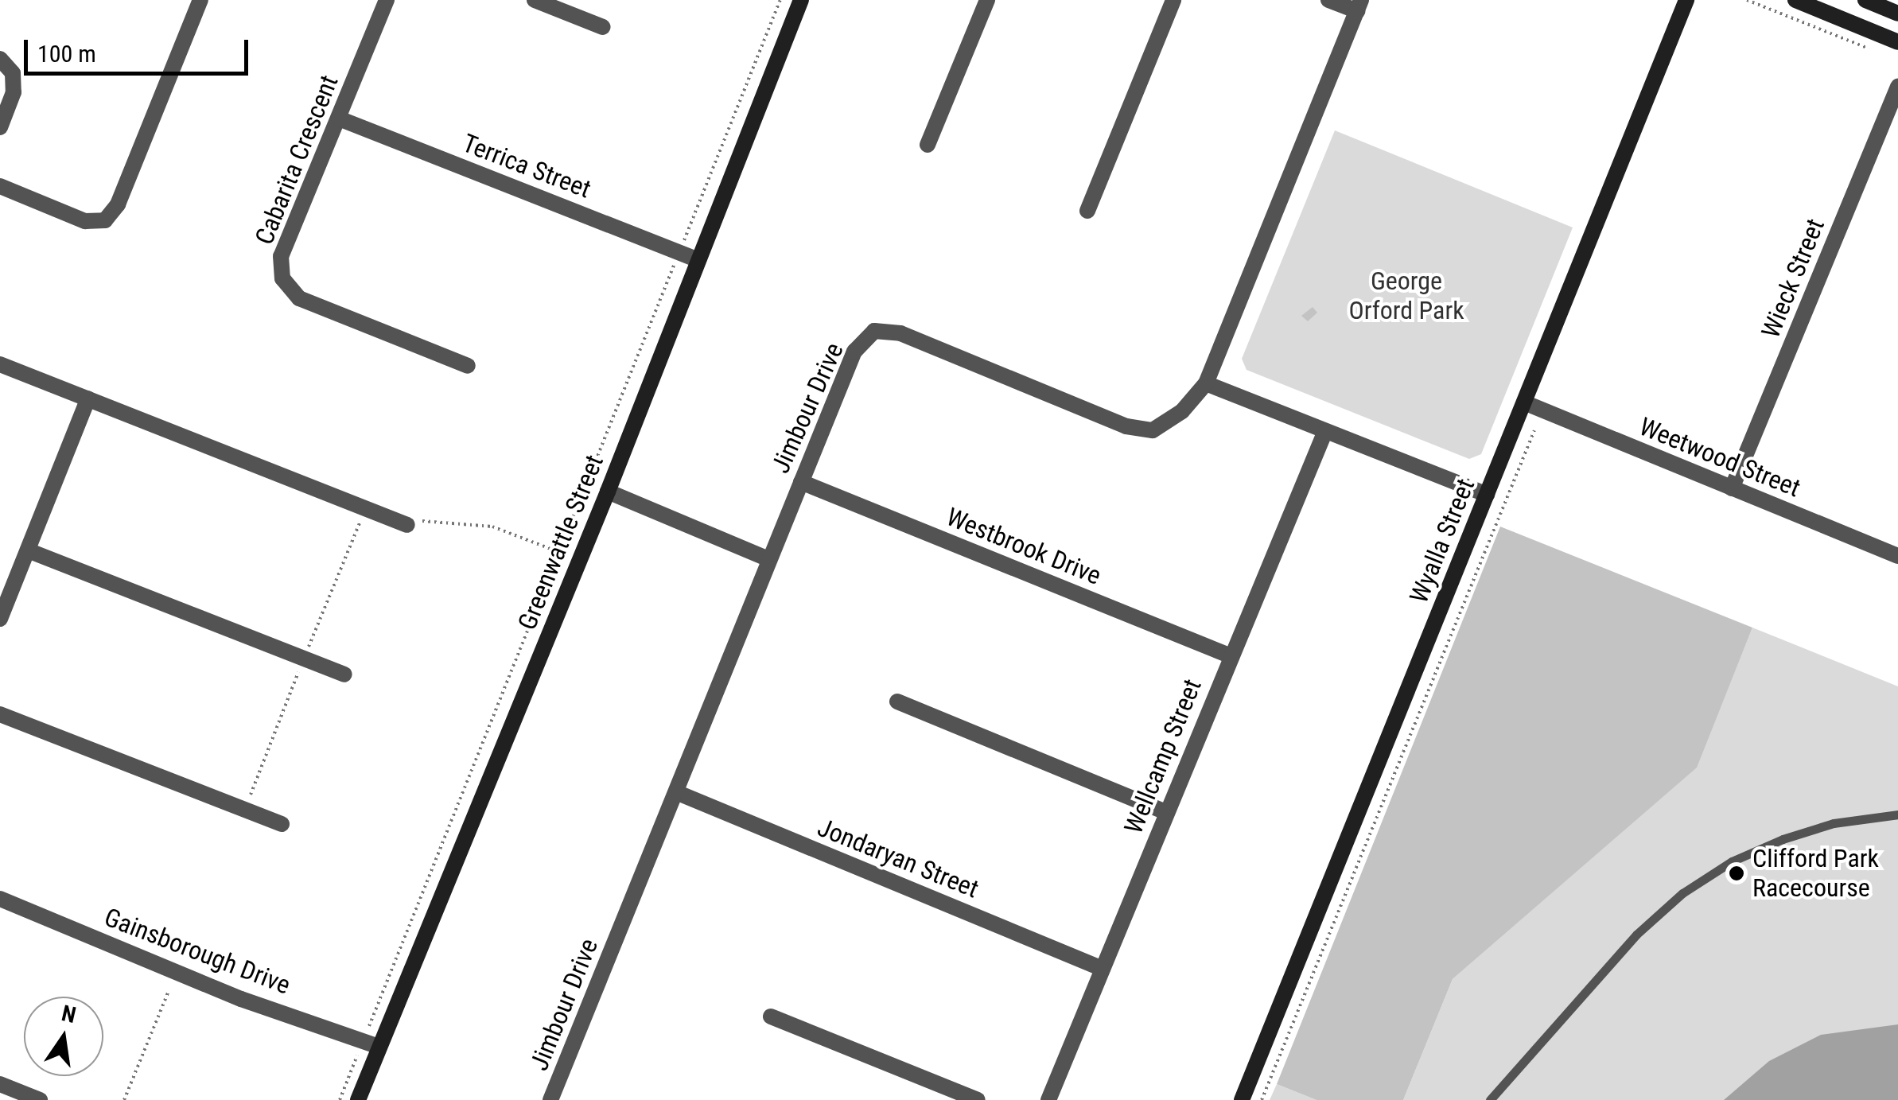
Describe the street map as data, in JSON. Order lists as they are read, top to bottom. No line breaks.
{"streets":{"street":["Cabarita Crescent","Terrica Street","Wieck Street","Jimbour Drive","Weetwood Street","Wyalla Street","Greenwattle Street","Westbrook Drive","Wellcamp Street","Jondaryan Street","Gainsborough Drive"]},"crossings":[["Cabarita Crescent","Terrica Street"],["Terrica Street","Greenwattle Street"],["Wieck Street","Weetwood Street"],["Jimbour Drive","Westbrook Drive"],["Jimbour Drive","Jondaryan Street"],["Weetwood Street","Wyalla Street"],["Greenwattle Street","Gainsborough Drive"],["Westbrook Drive","Wellcamp Street"],["Wellcamp Street","Jondaryan Street"]],"parks":["George Orford Park"],"places":["Clifford Park Racecourse"],"scale_bar":"100 m","north":"top"}
